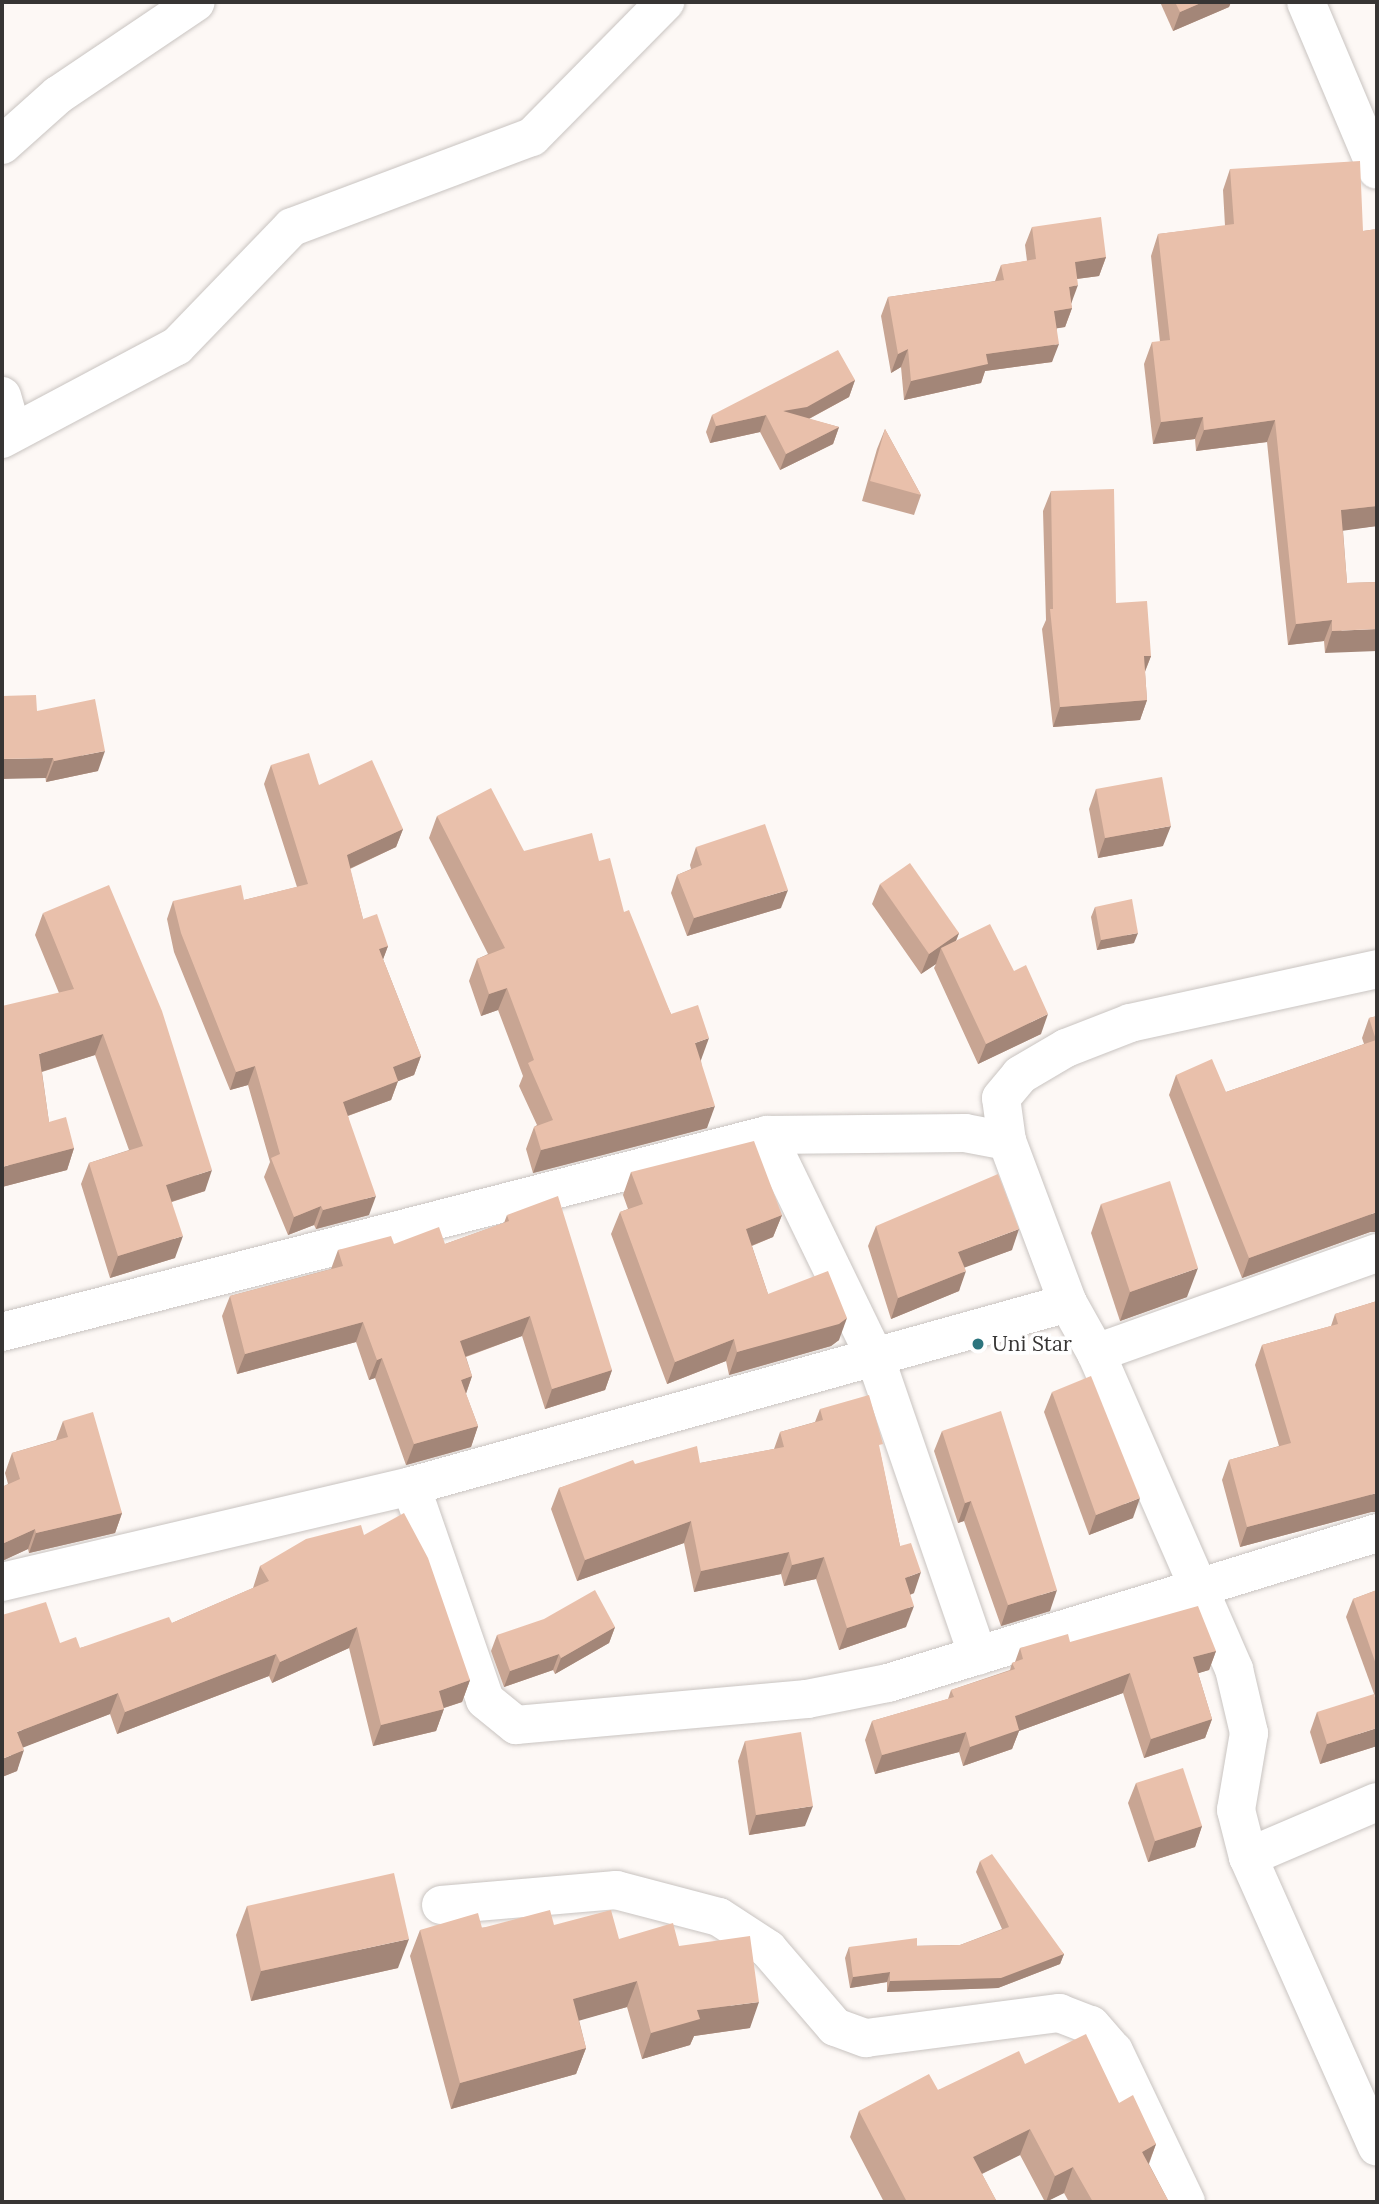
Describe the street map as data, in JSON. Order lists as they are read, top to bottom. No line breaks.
{"places":["Uni Star"]}
